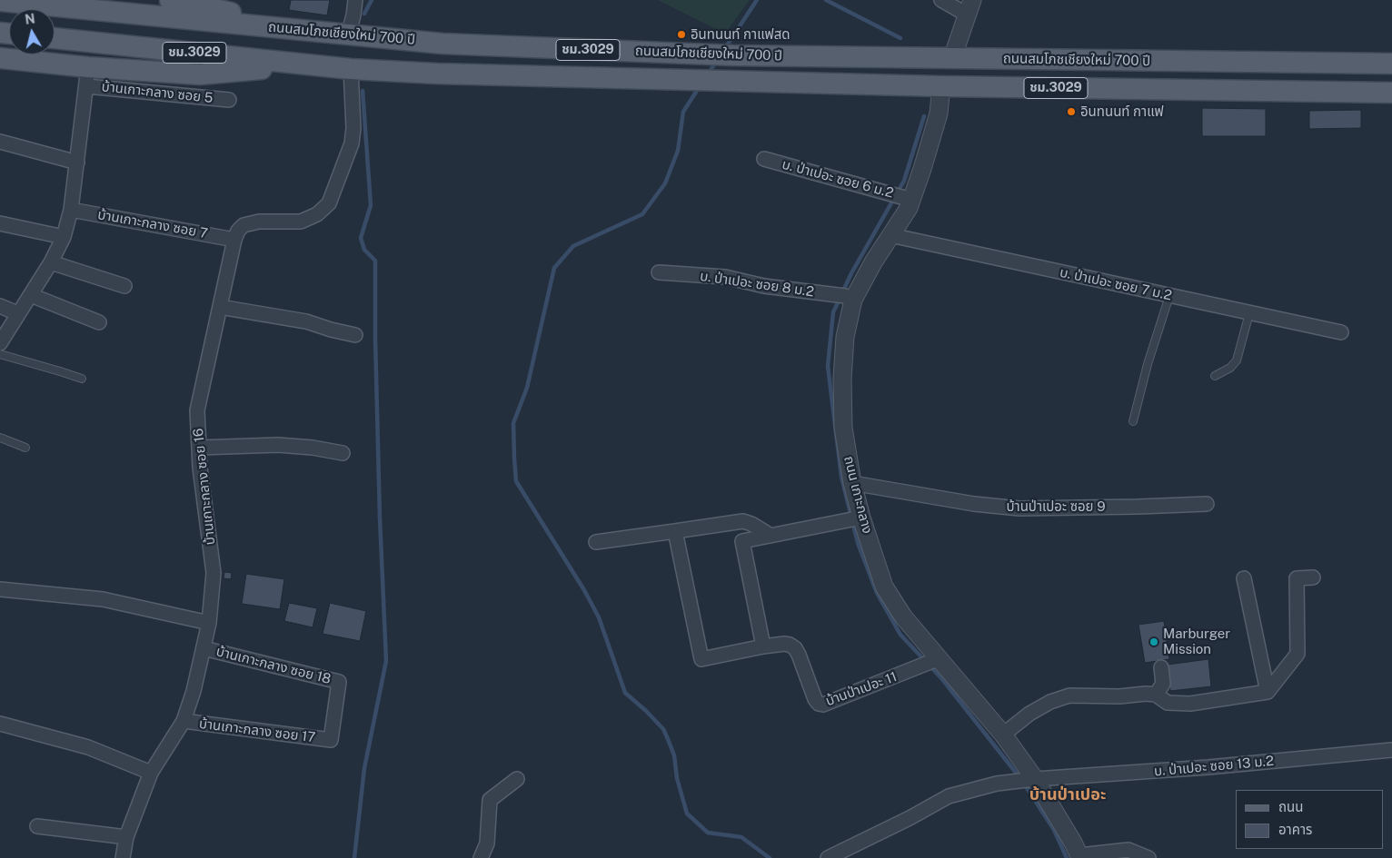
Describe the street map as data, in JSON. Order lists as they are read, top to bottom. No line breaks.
{"streets":{"main road":["ถนนสมโภชเชียงใหม่ 700 ปี","ชม.3029"],"street":["บ้านเกาะกลาง ซอย 5","บ. ป่าเปอะ ซอย 6 ม.2","บ้านเกาะกลาง ซอย 7","บ. ป่าเปอะ ซอย 8 ม.2","บ. ป่าเปอะ ซอย 7 ม.2","บ้านเกาะกลาง ซอย 16","ถนน เกาะกลาง","บ้านป่าเปอะ ซอย 9","บ้านเกาะกลาง ซอย 18","บ้านป่าเปอะ 11","บ้านเกาะกลาง ซอย 17","บ. ป่าเปอะ ซอย 13 ม.2"]},"crossings":[["ถนนสมโภชเชียงใหม่ 700 ปี","บ้านเกาะกลาง ซอย 16"],["ถนนสมโภชเชียงใหม่ 700 ปี","ถนน เกาะกลาง"],["บ. ป่าเปอะ ซอย 6 ม.2","ถนน เกาะกลาง"],["บ้านเกาะกลาง ซอย 7","บ้านเกาะกลาง ซอย 16"],["บ. ป่าเปอะ ซอย 8 ม.2","ถนน เกาะกลาง"],["บ. ป่าเปอะ ซอย 7 ม.2","ถนน เกาะกลาง"],["บ้านเกาะกลาง ซอย 16","บ้านเกาะกลาง ซอย 18"],["บ้านเกาะกลาง ซอย 16","บ้านเกาะกลาง ซอย 17"],["ถนน เกาะกลาง","บ้านป่าเปอะ ซอย 9"],["ถนน เกาะกลาง","บ้านป่าเปอะ 11"],["ถนน เกาะกลาง","บ. ป่าเปอะ ซอย 13 ม.2"],["บ้านเกาะกลาง ซอย 18","บ้านเกาะกลาง ซอย 17"]],"districts":["บ้านป่าเปอะ"],"places":["อินทนนท์ กาแฟสด","อินทนนท์ กาแฟ","Marburger Mission"],"legend":["ถนน","อาคาร"],"north":"top"}
